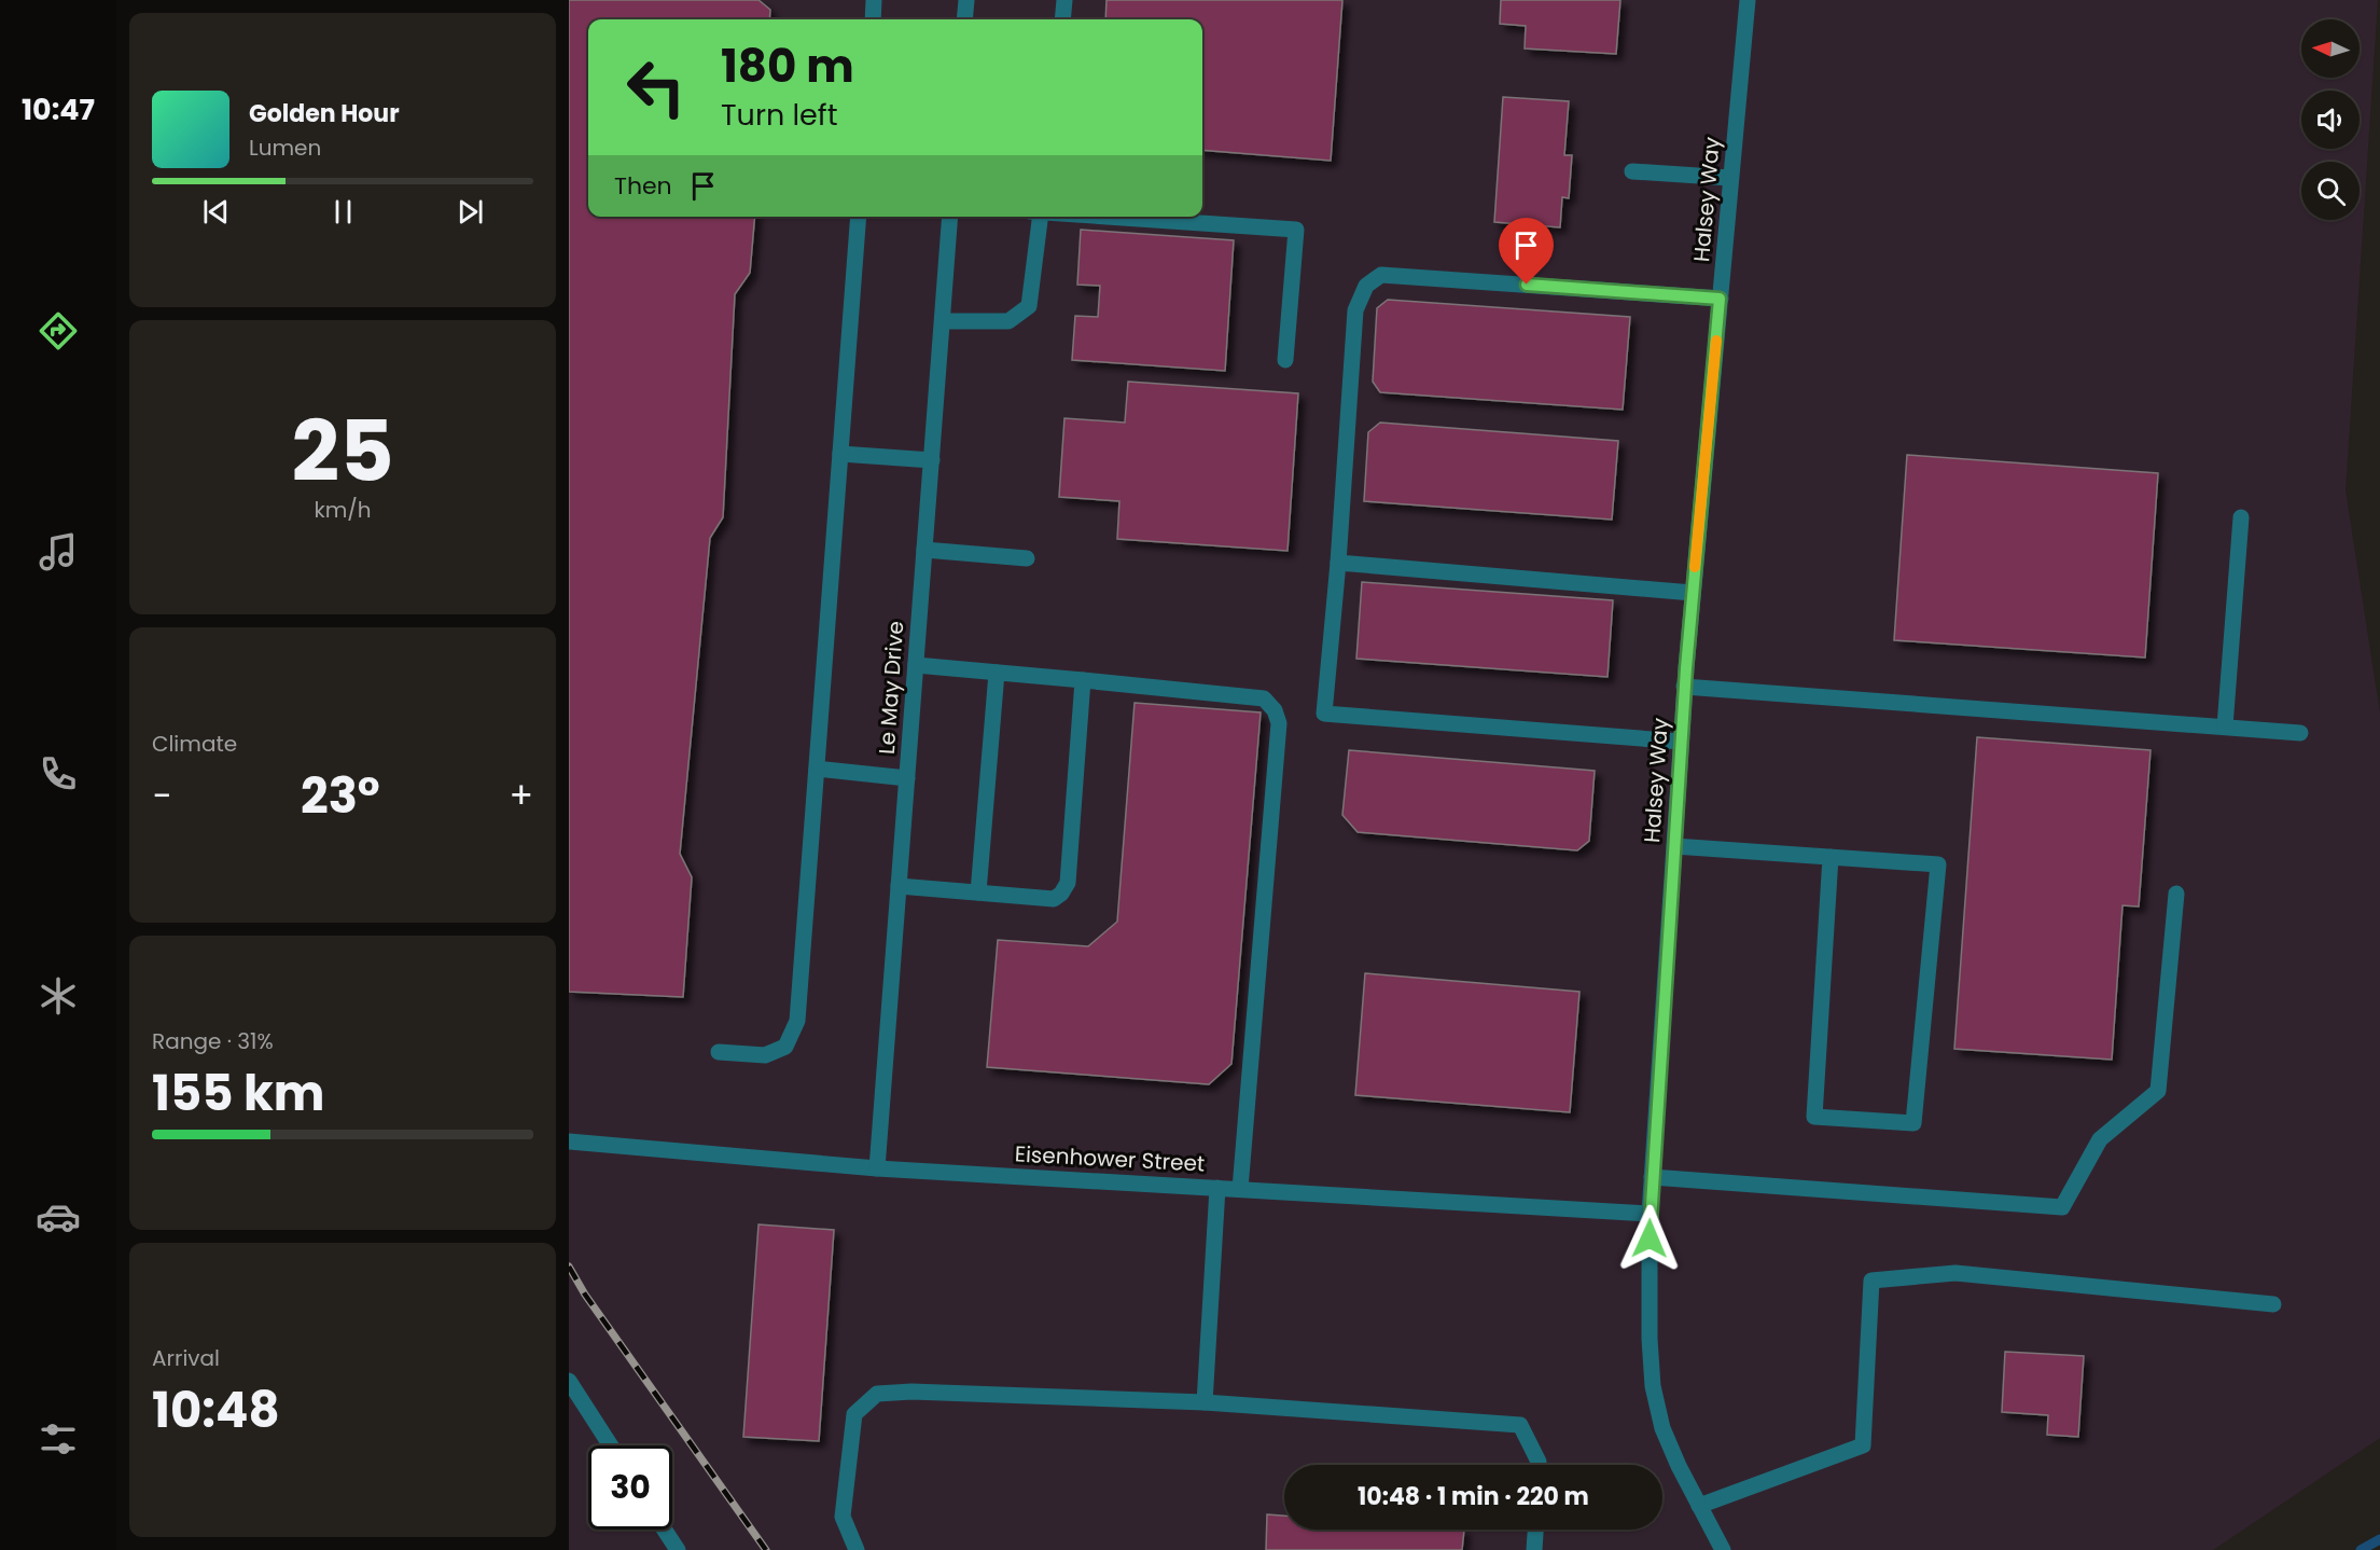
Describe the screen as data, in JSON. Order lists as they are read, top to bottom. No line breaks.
{"streets":{"street":["Halsey Way","Le May Drive","Eisenhower Street"]},"crossings":[["Halsey Way","Eisenhower Street"],["Le May Drive","Eisenhower Street"]],"north":"left","page":{"tabs":"10:47","turn":["180 m","Turn left"],"song":["Golden Hour","Lumen"],"then":"Then","tile":[["25","km/h"],"Climate",["Range · 31%","155 km"],["Arrival","10:48"]],"heat":["−","23°","+"],"limit":"30","trip":"10:48 · 1 min · 220 m"}}
